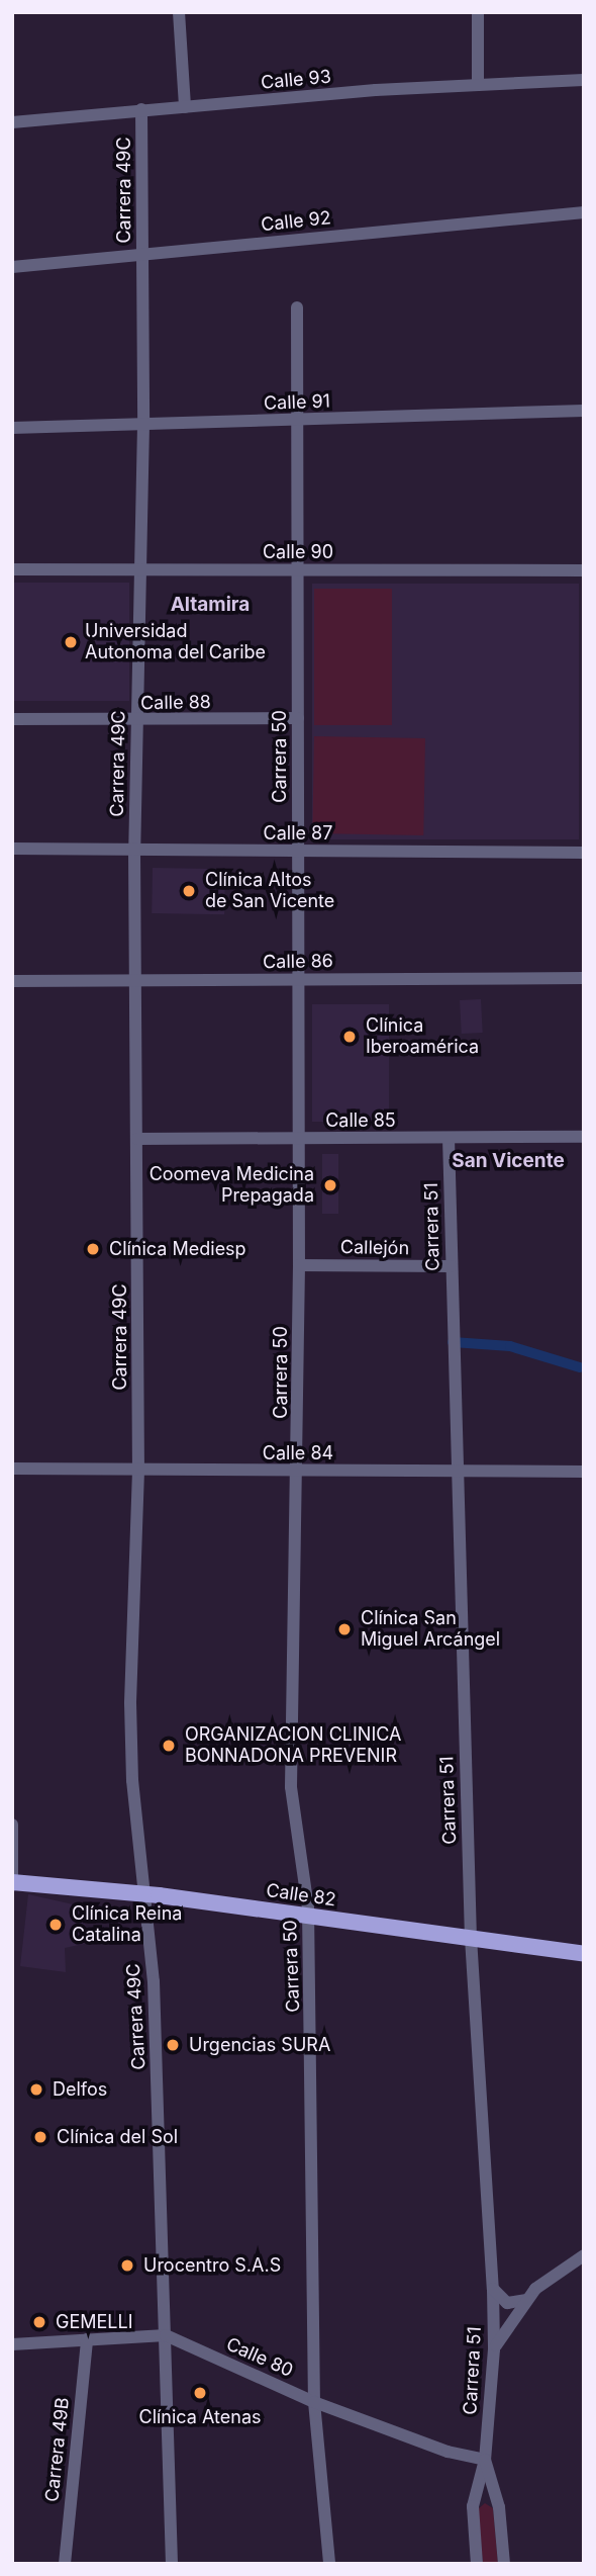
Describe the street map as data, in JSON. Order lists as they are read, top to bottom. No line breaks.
{"streets":{"main road":["Calle 82"],"street":["Calle 93","Carrera 49C","Calle 92","Calle 91","Calle 90","Calle 88","Carrera 50","Calle 87","Calle 86","Calle 85","Carrera 51","Callejón","Calle 84","Calle 80","Carrera 49B"]},"crossings":[["Calle 93","Carrera 49C"],["Carrera 49C","Calle 92"],["Carrera 49C","Calle 91"],["Carrera 49C","Calle 90"],["Carrera 49C","Calle 88"],["Carrera 49C","Calle 87"],["Carrera 49C","Calle 86"],["Carrera 49C","Calle 85"],["Carrera 49C","Calle 84"],["Carrera 49C","Calle 82"],["Carrera 49C","Calle 80"],["Calle 91","Carrera 50"],["Calle 90","Carrera 50"],["Calle 88","Carrera 50"],["Carrera 50","Calle 87"],["Carrera 50","Calle 86"],["Carrera 50","Calle 85"],["Carrera 50","Callejón"],["Carrera 50","Calle 84"],["Carrera 50","Calle 82"],["Carrera 50","Calle 80"],["Calle 85","Carrera 51"],["Carrera 51","Callejón"],["Carrera 51","Calle 84"],["Carrera 51","Calle 82"],["Carrera 51","Calle 80"],["Calle 80","Carrera 49B"]],"districts":["Altamira","San Vicente"],"places":["Universidad Autonoma del Caribe","Clínica Altos de San Vicente","Clínica Iberoamérica","Coomeva Medicina Prepagada","Clínica Mediesp","Clínica San Miguel Arcángel","ORGANIZACION CLINICA BONNADONA PREVENIR","Clínica Reina Catalina","Urgencias SURA","Delfos","Clínica del Sol","Urocentro S.A.S","GEMELLI","Clínica Atenas"]}
